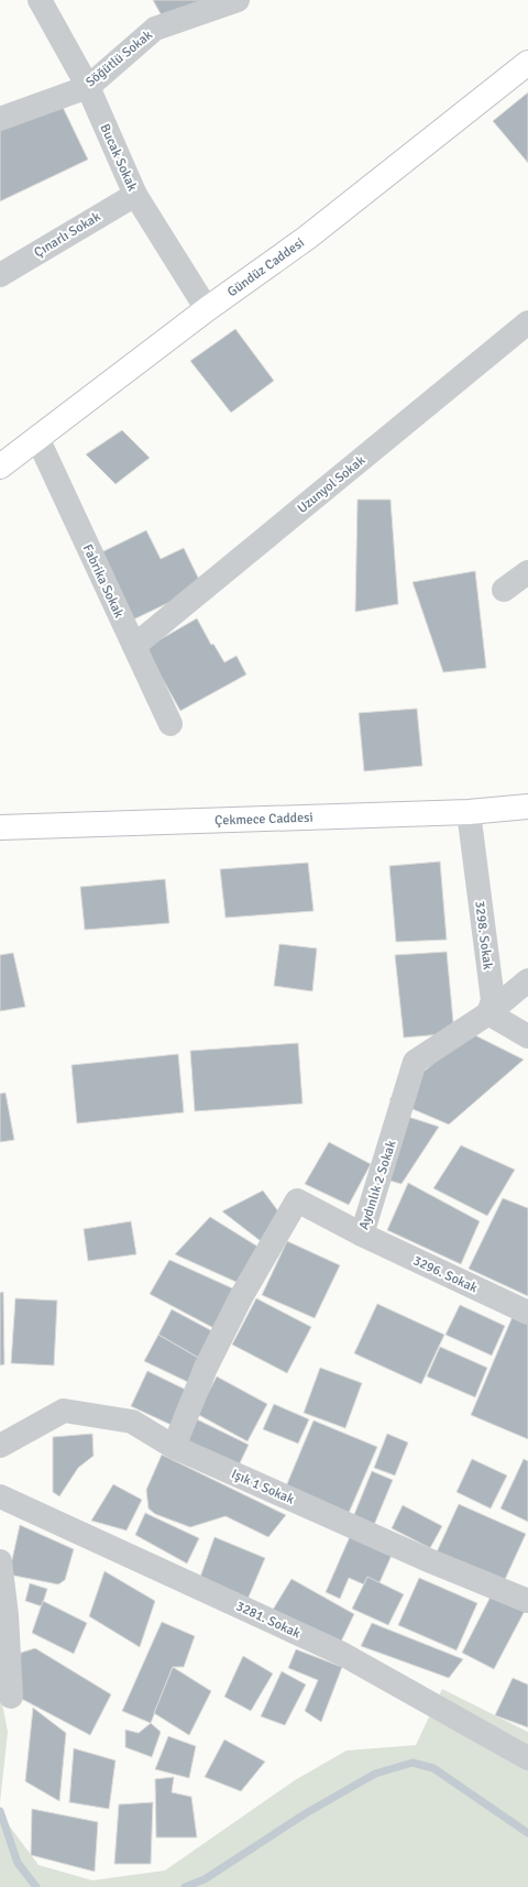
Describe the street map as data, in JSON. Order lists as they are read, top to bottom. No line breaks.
{"streets":{"main road":["Gündüz Caddesi","Çekmece Caddesi"],"street":["Söğütlü Sokak","Bucak Sokak","Çınarlı Sokak","Uzunyol Sokak","Fabrika Sokak","3298. Sokak","Aydınlık 2 Sokak","3296. Sokak","Işık 1 Sokak","3281. Sokak"]},"crossings":[["Söğütlü Sokak","Bucak Sokak"],["Bucak Sokak","Çınarlı Sokak"],["Bucak Sokak","Gündüz Caddesi"],["Gündüz Caddesi","Fabrika Sokak"],["Uzunyol Sokak","Fabrika Sokak"],["Çekmece Caddesi","3298. Sokak"],["3298. Sokak","Aydınlık 2 Sokak"],["Aydınlık 2 Sokak","3296. Sokak"],["Aydınlık 2 Sokak","Işık 1 Sokak"]]}
